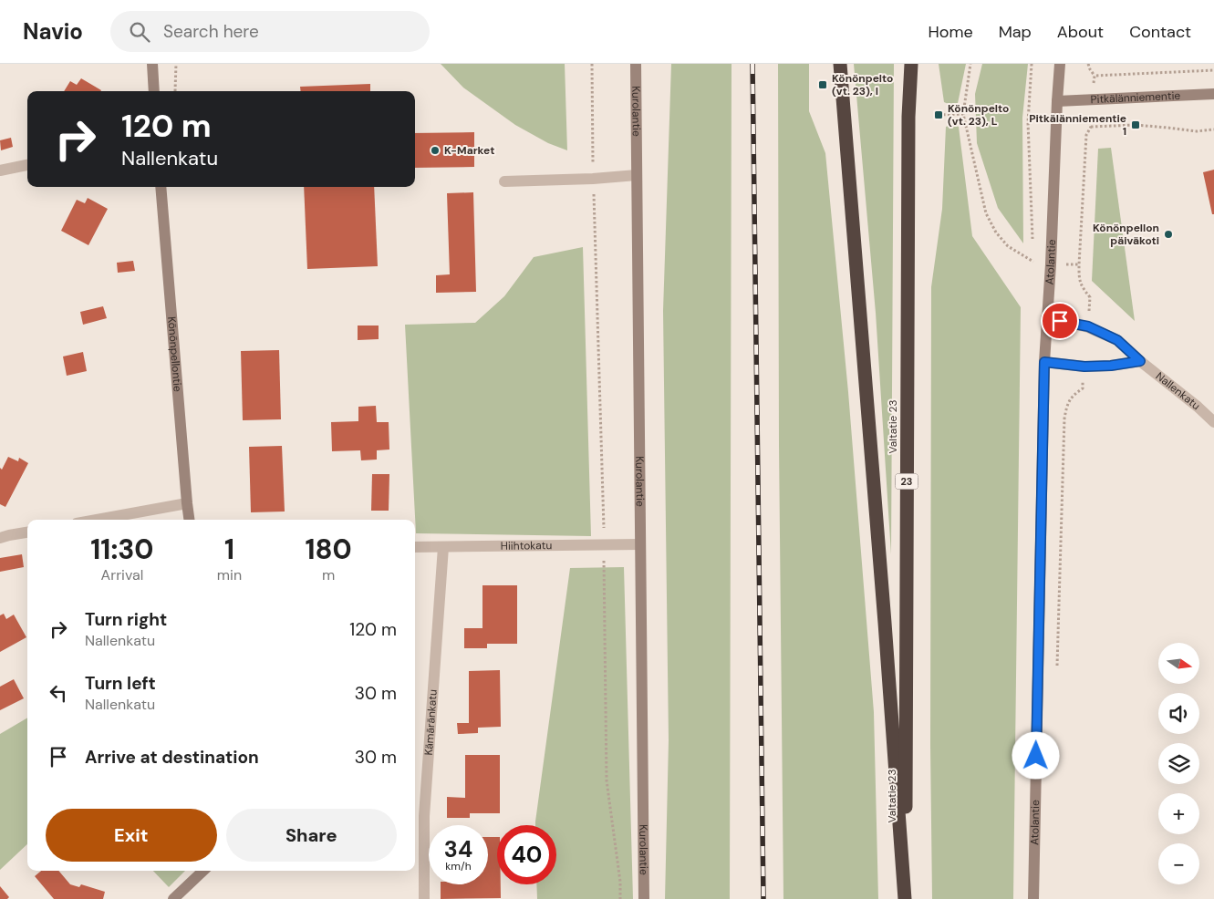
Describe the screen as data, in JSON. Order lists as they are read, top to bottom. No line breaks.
{"streets":{"highway":["Valtatie 23","23"],"street":["Pitkälänniementie","Kurolantie","Atolantie","Könönpellontie","Nallenkatu","Hiihtokatu","Kämäränkatu"]},"crossings":[["Pitkälänniementie","Atolantie"],["Kurolantie","Hiihtokatu"],["Atolantie","Nallenkatu"],["Hiihtokatu","Kämäränkatu"]],"places":{"transit":["Könönpelto (vt. 23), I","Könönpelto (vt. 23), L","Pitkälänniementie 1"],"other":["K-Market","Könönpellon päiväkoti"]},"north":"right","page":{"header":"Navio","search":"Search here","nav":["Home","Map","About","Contact"],"turn":["120 m","Nallenkatu"],"eta":["11:30","Arrival","1","min","180","m"],"list":[{"name":"Turn right","note":"Nallenkatu","value":"120 m"},{"name":"Turn left","note":"Nallenkatu","value":"30 m"},{"name":"Arrive at destination","value":"30 m"}],"map_buttons":["+","−"],"buttons":["Exit","Share"],"speed":"34 km/h","limit":"40"}}
